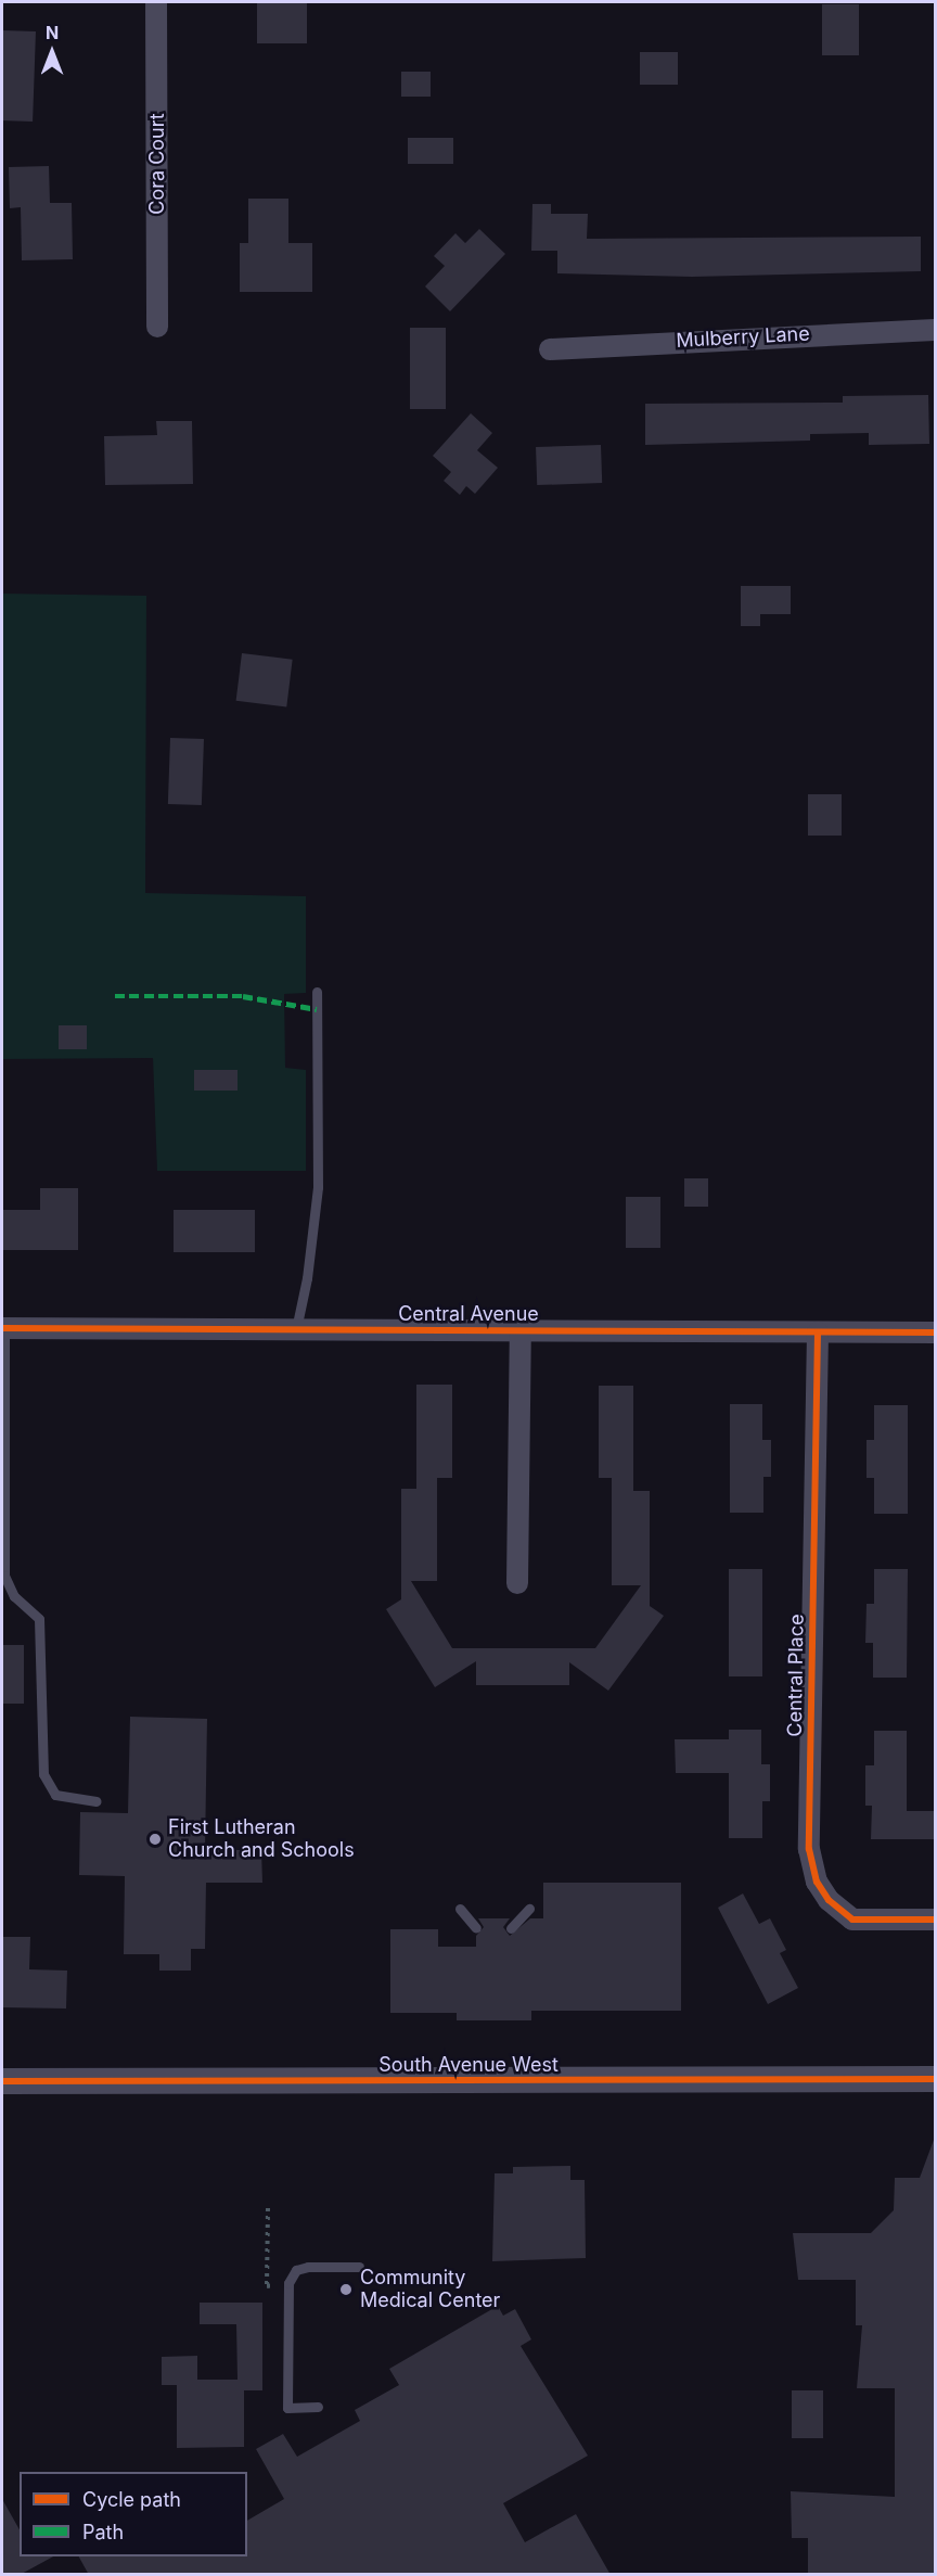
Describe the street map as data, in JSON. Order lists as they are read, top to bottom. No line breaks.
{"streets":{"street":["Cora Court","Mulberry Lane","Central Avenue","Central Place","South Avenue West"]},"crossings":[["Central Avenue","Central Place"]],"places":["First Lutheran Church and Schools","Community Medical Center"],"legend":["Cycle path","Path"],"north":"top"}
